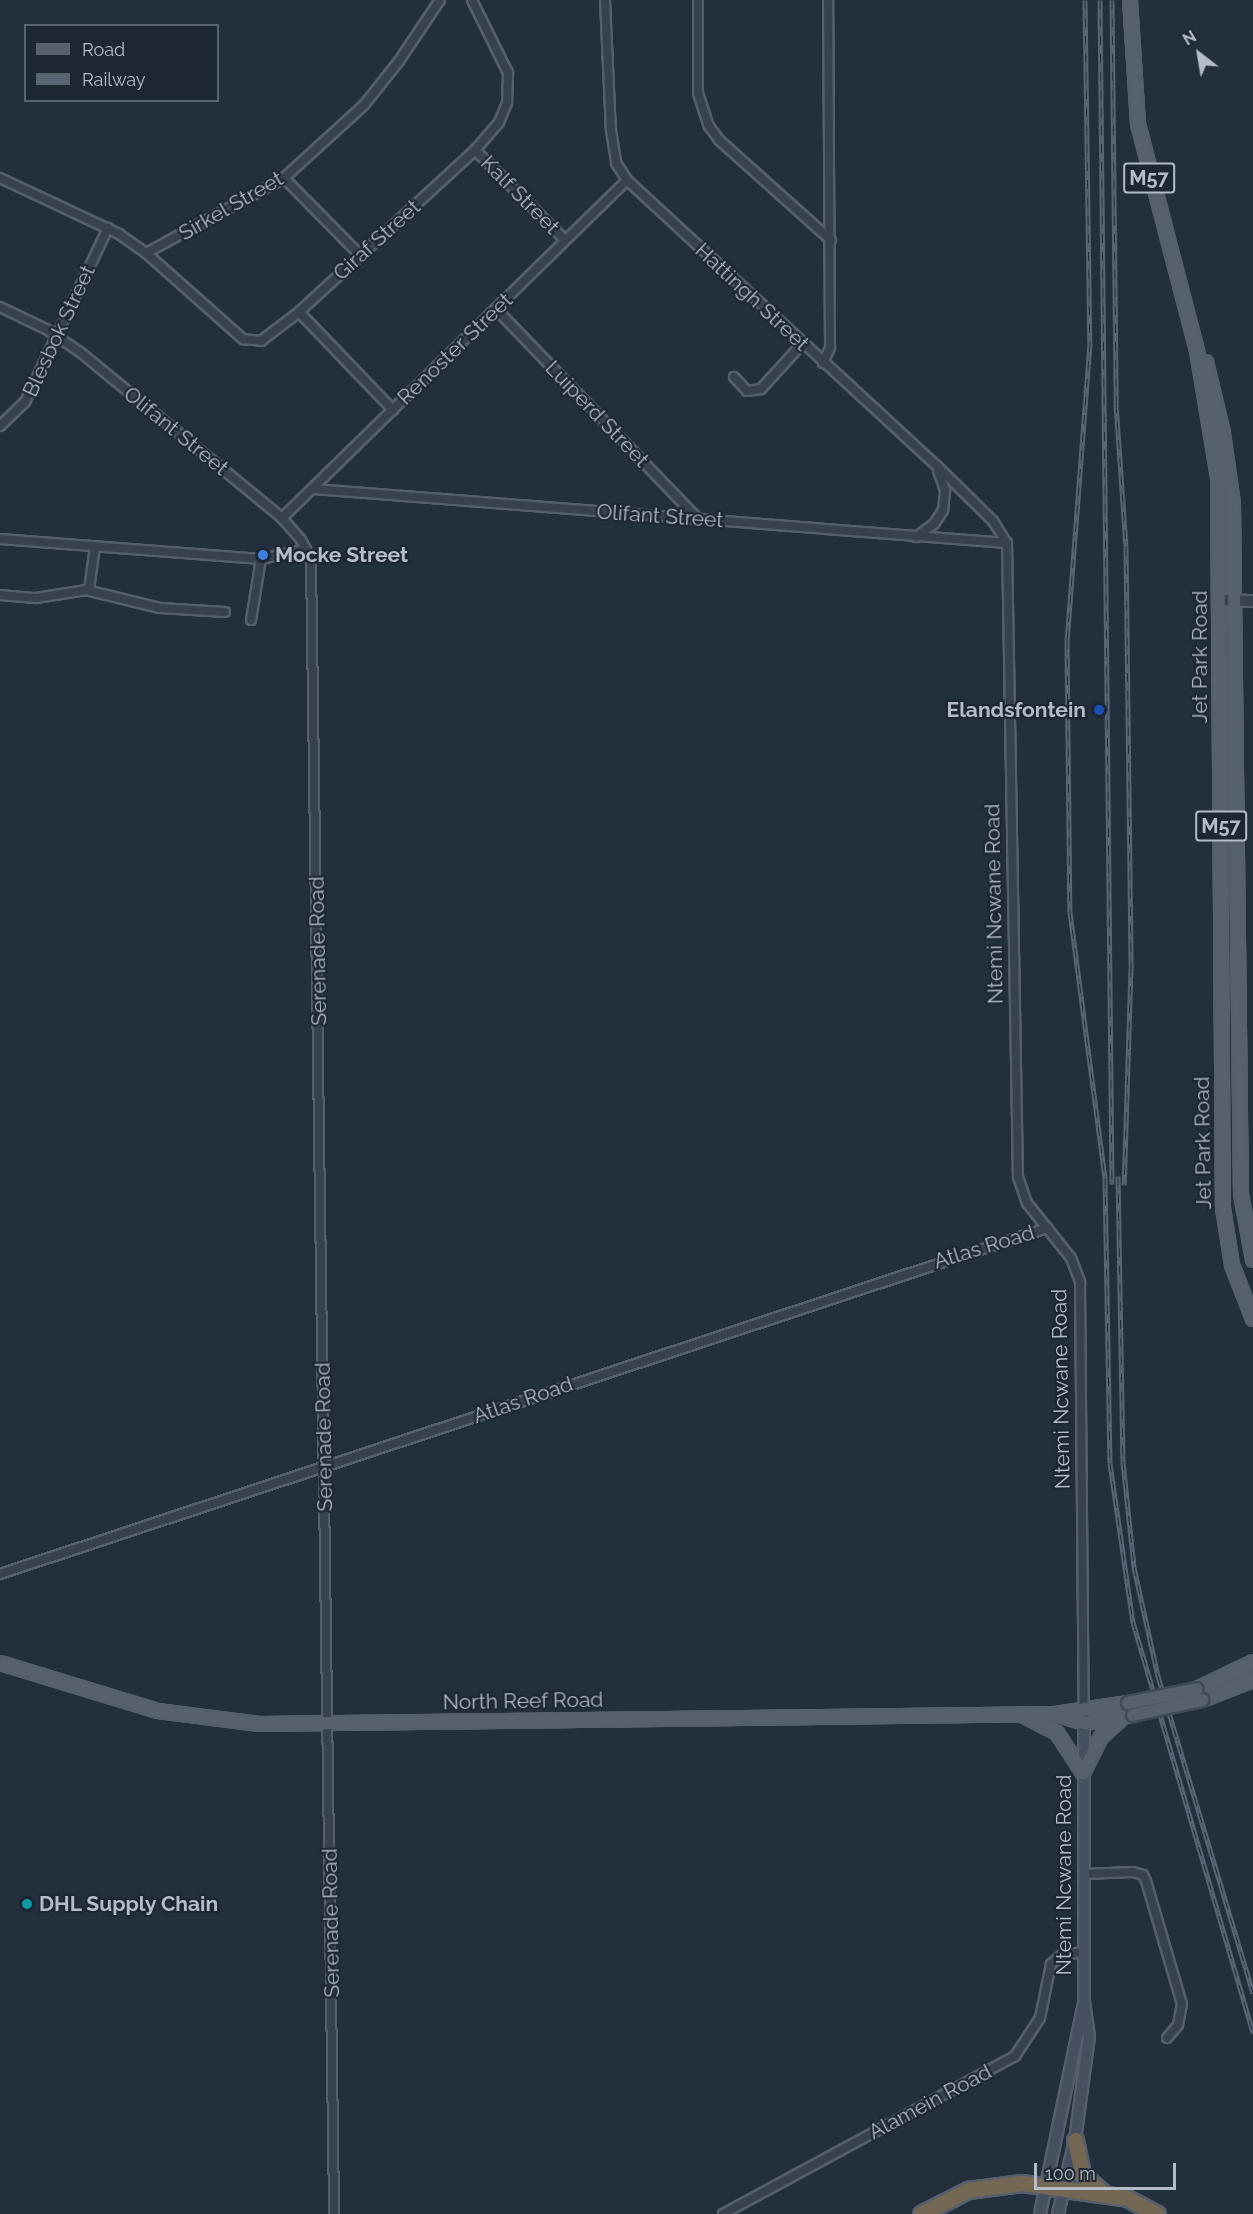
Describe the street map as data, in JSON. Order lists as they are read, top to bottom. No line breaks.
{"streets":{"main road":["M57","Jet Park Road","Ntemi Ncwane Road","North Reef Road"],"street":["Kalf Street","Sirkel Street","Giraf Street","Hattingh Street","Blesbok Street","Renoster Street","Luiperd Street","Olifant Street","Serenade Road","Atlas Road","Alamein Road"]},"crossings":[["Kalf Street","Giraf Street"],["Kalf Street","Renoster Street"],["Sirkel Street","Giraf Street"],["Hattingh Street","Renoster Street"],["Hattingh Street","Olifant Street"],["Hattingh Street","Ntemi Ncwane Road"],["Blesbok Street","Olifant Street"],["Renoster Street","Luiperd Street"],["Renoster Street","Olifant Street"],["Luiperd Street","Olifant Street"],["Olifant Street","Ntemi Ncwane Road"],["Olifant Street","Serenade Road"],["Ntemi Ncwane Road","Atlas Road"],["Ntemi Ncwane Road","North Reef Road"],["Ntemi Ncwane Road","Alamein Road"],["Serenade Road","Atlas Road"],["Serenade Road","North Reef Road"]],"places":["Mocke Street","Elandsfontein","DHL Supply Chain"],"legend":["Road","Railway"],"scale_bar":"100 m","north":"top left"}
